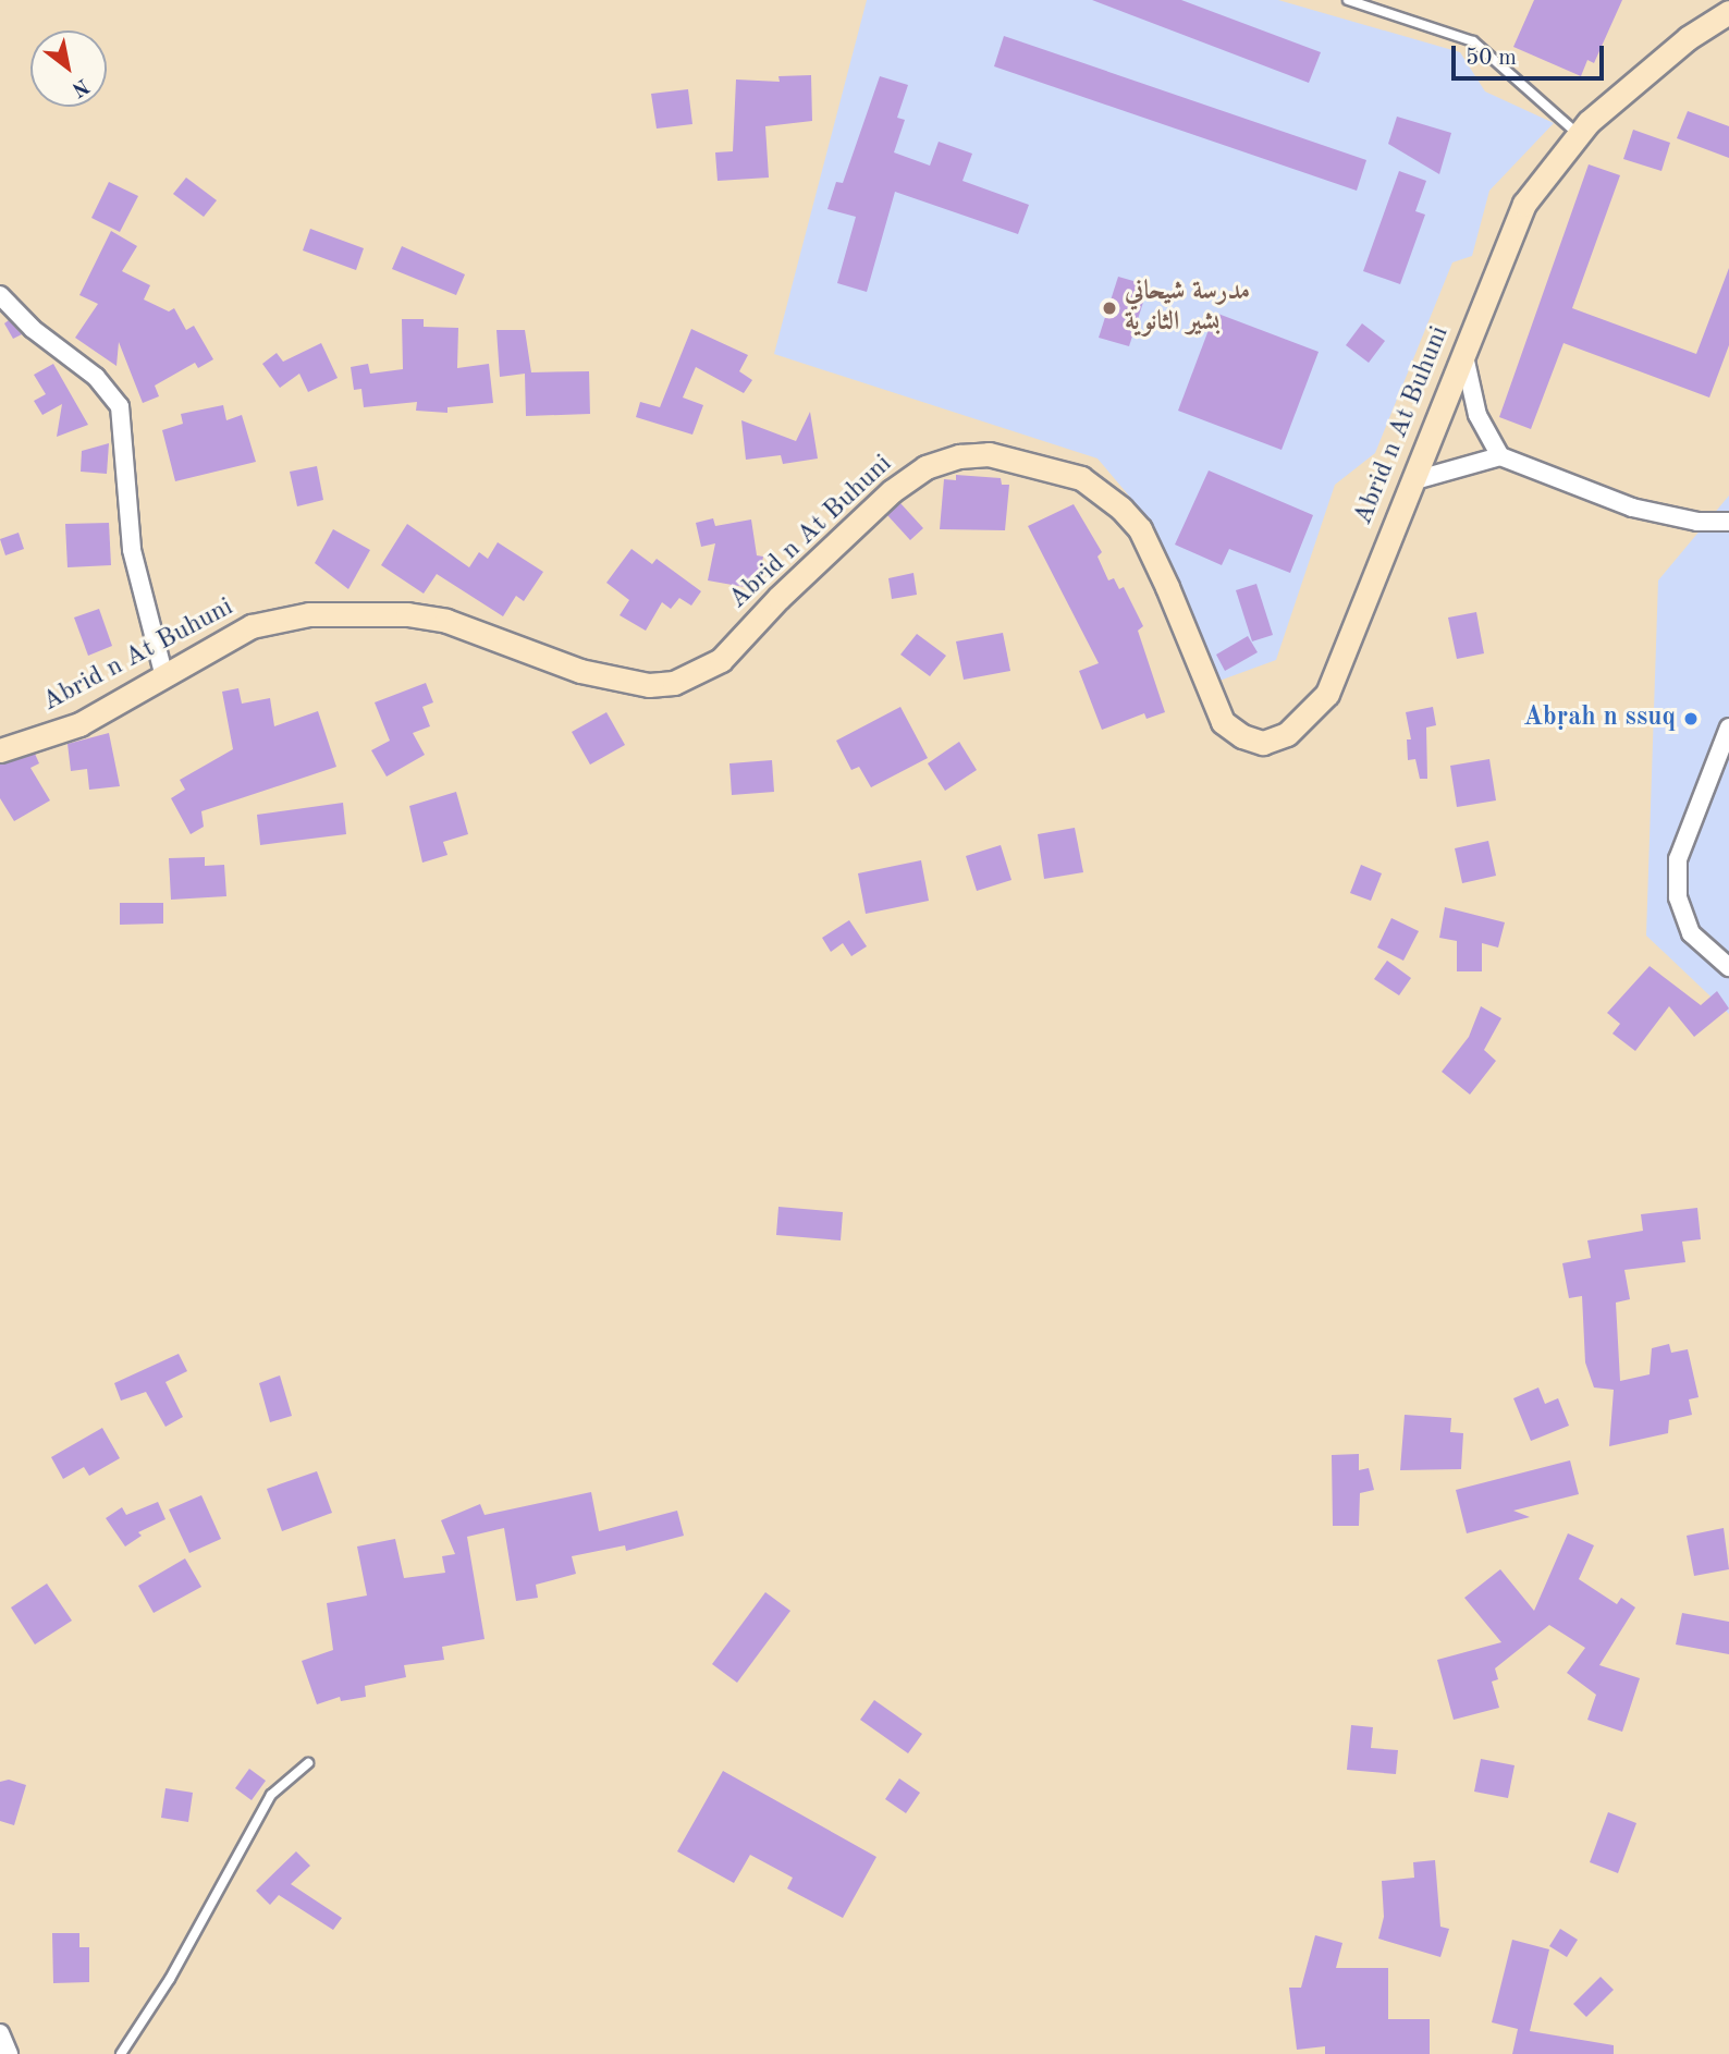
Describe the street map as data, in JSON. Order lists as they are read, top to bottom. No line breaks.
{"streets":{"street":["Abrid n At Buhuni"]},"places":["مدرسة شيحاني بشير الثانوية","Abṛah n ssuq"],"scale_bar":"50 m","north":"bottom right"}
